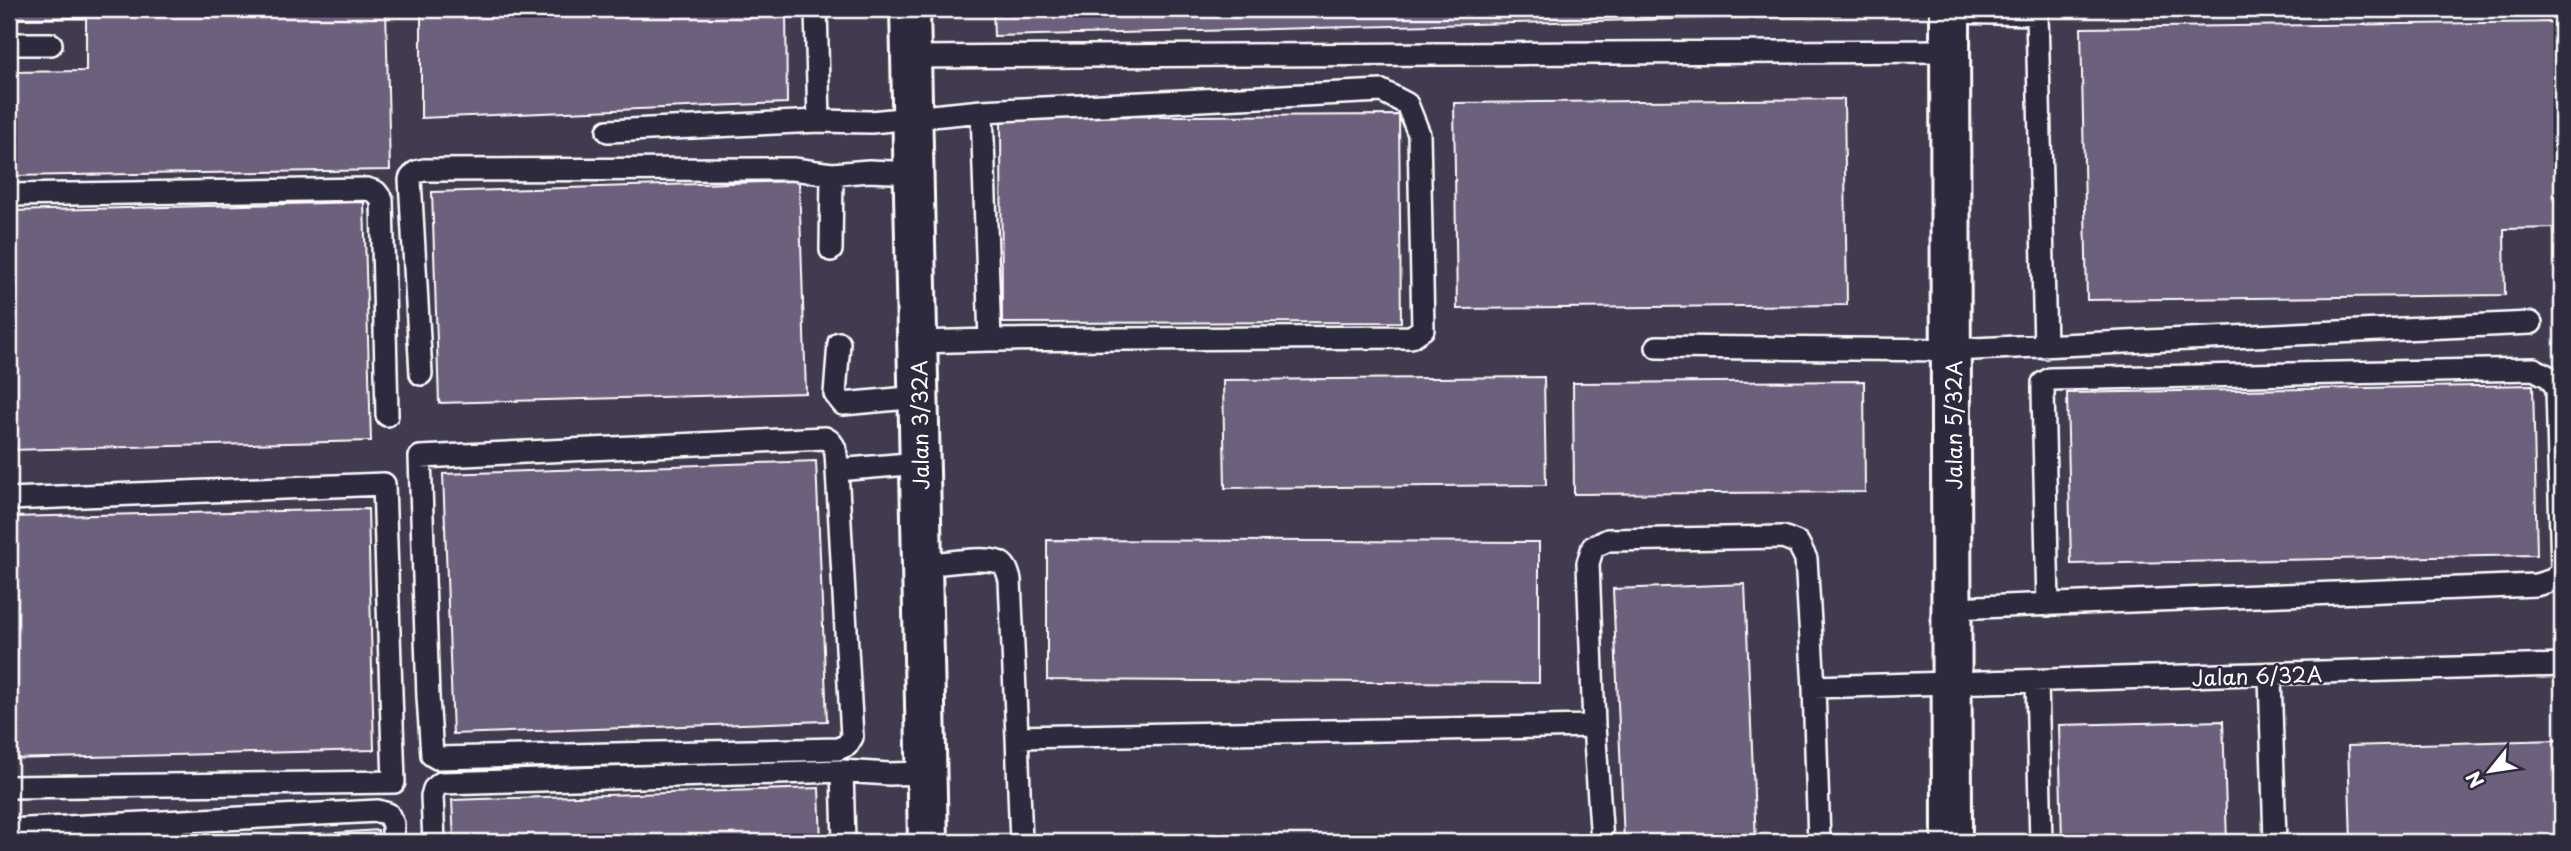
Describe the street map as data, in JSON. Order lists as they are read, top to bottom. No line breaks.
{"streets":{"street":["Jalan 3/32A","Jalan 5/32A"],"lane":["Jalan 6/32A"]},"crossings":[["Jalan 5/32A","Jalan 6/32A"]],"north":"bottom left"}
